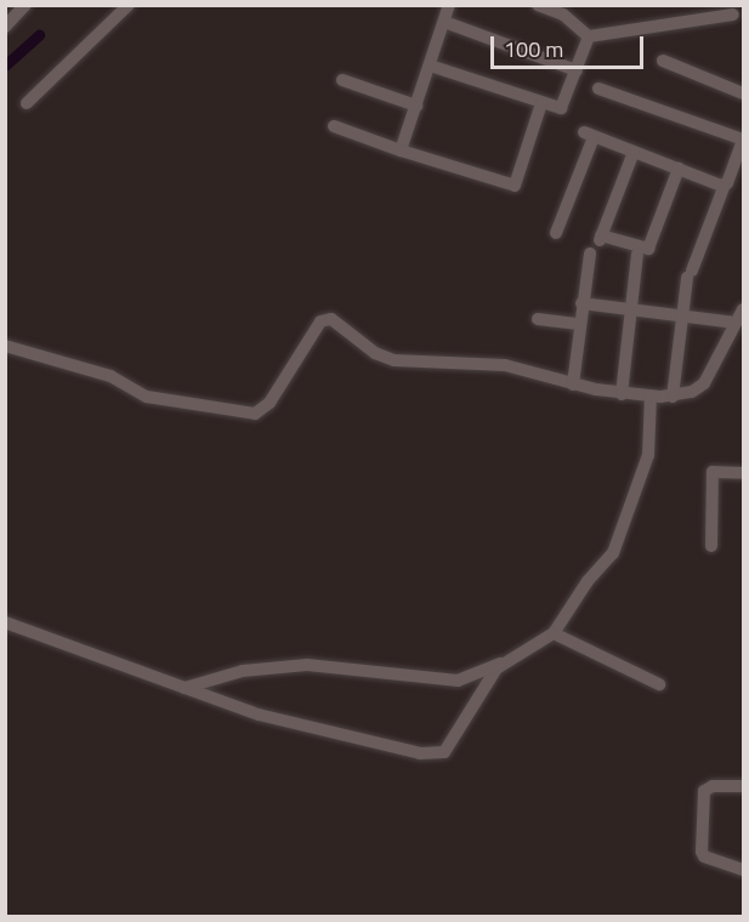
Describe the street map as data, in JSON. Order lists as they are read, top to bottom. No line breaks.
{"scale_bar":"100 m"}
